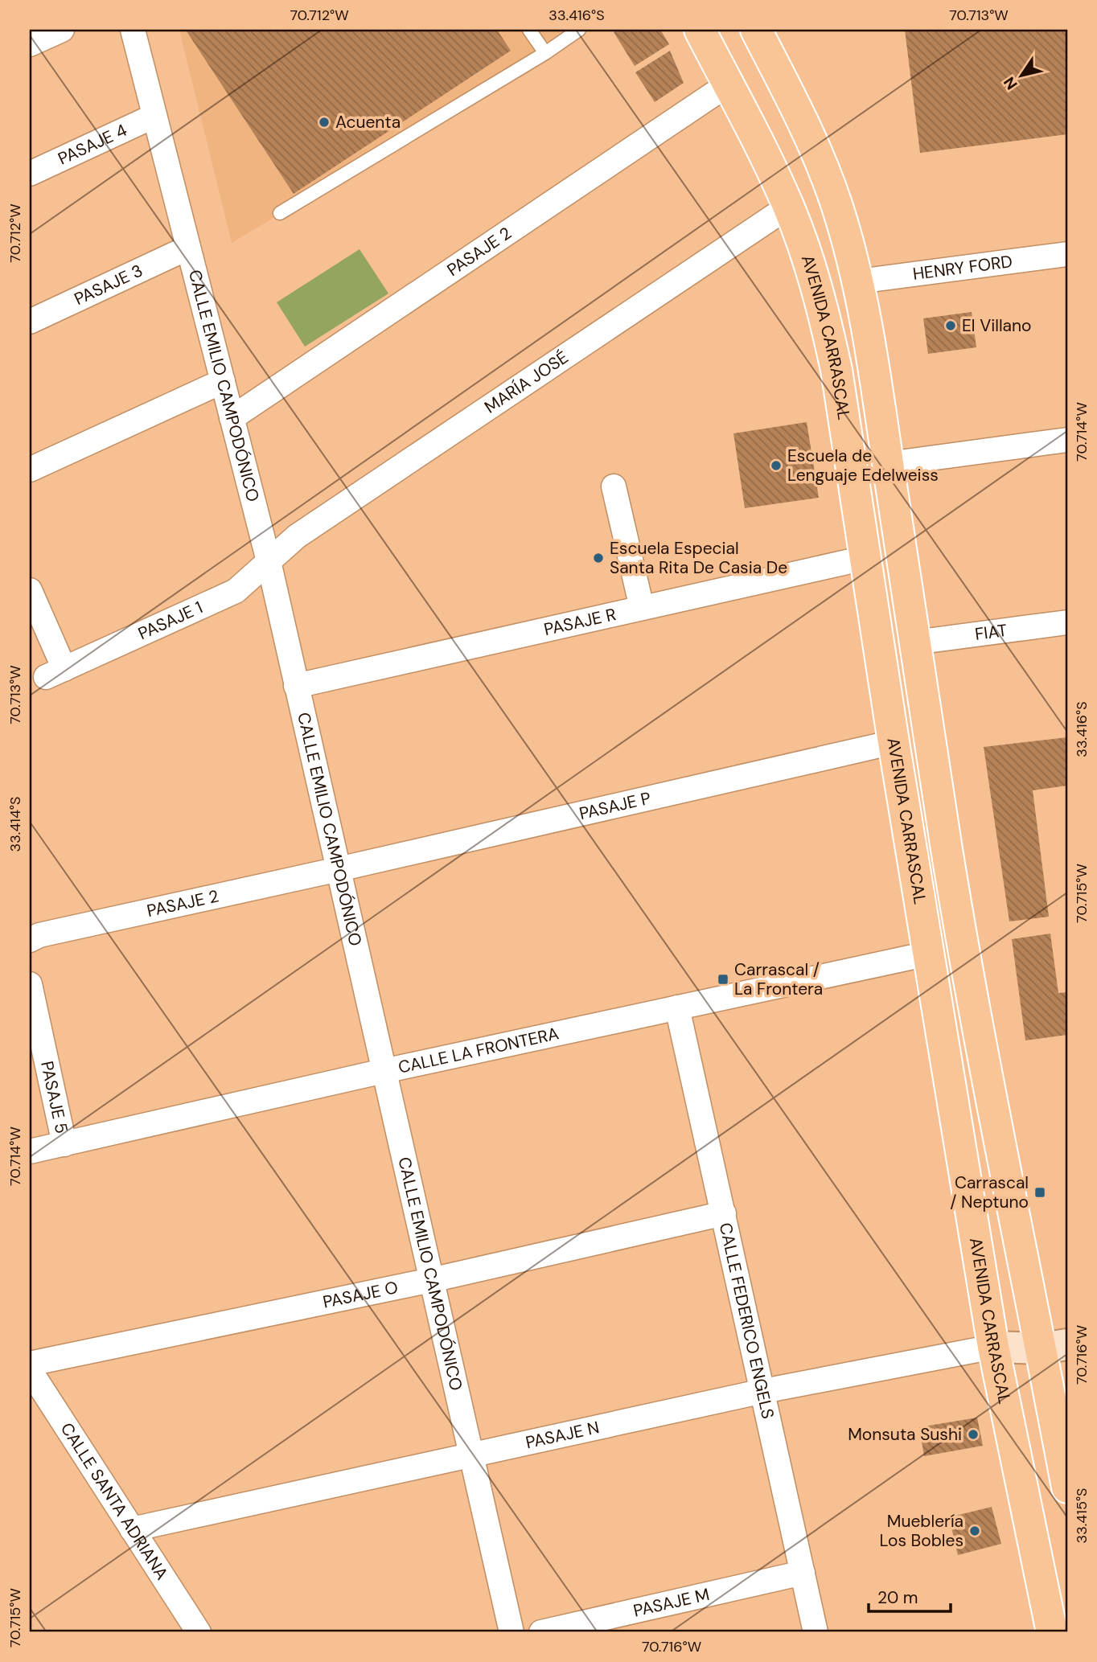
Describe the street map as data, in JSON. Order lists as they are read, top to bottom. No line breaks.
{"streets":{"main road":["AVENIDA CARRASCAL"],"street":["PASAJE 4","PASAJE 2","HENRY FORD","PASAJE 3","MARÍA JOSÉ","CALLE EMILIO CAMPODÓNICO","PASAJE 1","PASAJE R","FIAT","PASAJE P","CALLE LA FRONTERA","PASAJE 5","PASAJE O","CALLE FEDERICO ENGELS","PASAJE N","CALLE SANTA ADRIANA","PASAJE M"]},"crossings":[["PASAJE 4","CALLE EMILIO CAMPODÓNICO"],["PASAJE 2","AVENIDA CARRASCAL"],["PASAJE 2","CALLE EMILIO CAMPODÓNICO"],["PASAJE 2","PASAJE P"],["HENRY FORD","AVENIDA CARRASCAL"],["PASAJE 3","CALLE EMILIO CAMPODÓNICO"],["AVENIDA CARRASCAL","MARÍA JOSÉ"],["AVENIDA CARRASCAL","PASAJE R"],["AVENIDA CARRASCAL","FIAT"],["AVENIDA CARRASCAL","PASAJE P"],["AVENIDA CARRASCAL","CALLE LA FRONTERA"],["AVENIDA CARRASCAL","PASAJE N"],["MARÍA JOSÉ","CALLE EMILIO CAMPODÓNICO"],["MARÍA JOSÉ","PASAJE 1"],["CALLE EMILIO CAMPODÓNICO","PASAJE 1"],["CALLE EMILIO CAMPODÓNICO","PASAJE R"],["CALLE EMILIO CAMPODÓNICO","PASAJE P"],["CALLE EMILIO CAMPODÓNICO","CALLE LA FRONTERA"],["CALLE EMILIO CAMPODÓNICO","PASAJE O"],["CALLE EMILIO CAMPODÓNICO","PASAJE N"],["CALLE LA FRONTERA","PASAJE 5"],["CALLE LA FRONTERA","CALLE FEDERICO ENGELS"],["PASAJE O","CALLE FEDERICO ENGELS"],["CALLE FEDERICO ENGELS","PASAJE N"],["CALLE FEDERICO ENGELS","PASAJE M"],["PASAJE N","CALLE SANTA ADRIANA"]],"places":{"other":["Acuenta","El Villano","Escuela de Lenguaje Edelweiss","Escuela Especial Santa Rita De Casia De","Monsuta Sushi","Mueblería Los Bobles"],"transit":["Carrascal / La Frontera","Carrascal / Neptuno"]},"scale_bar":"20 m","north":"bottom left","coordinates":["70.712°W","33.416°S","70.713°W","70.714°W","33.414°S","70.715°W","70.716°W","33.415°S"]}
